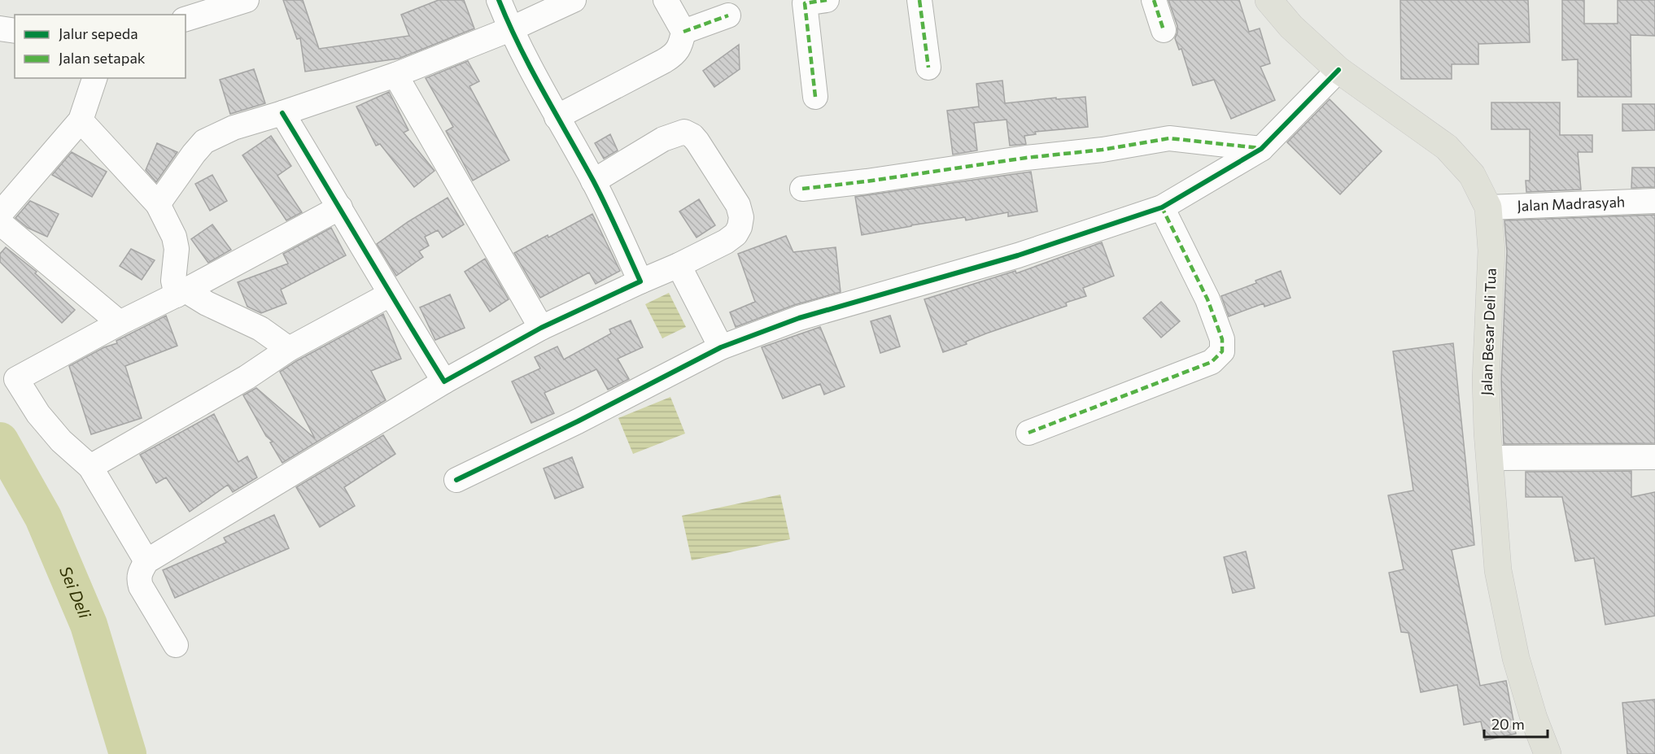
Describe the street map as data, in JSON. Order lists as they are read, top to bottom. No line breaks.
{"streets":{"main road":["Jalan Besar Deli Tua"],"street":["Jalan Madrasyah"]},"crossings":[["Jalan Madrasyah","Jalan Besar Deli Tua"]],"water":["Sei Deli"],"legend":["Jalur sepeda","Jalan setapak"],"scale_bar":"20 m"}
